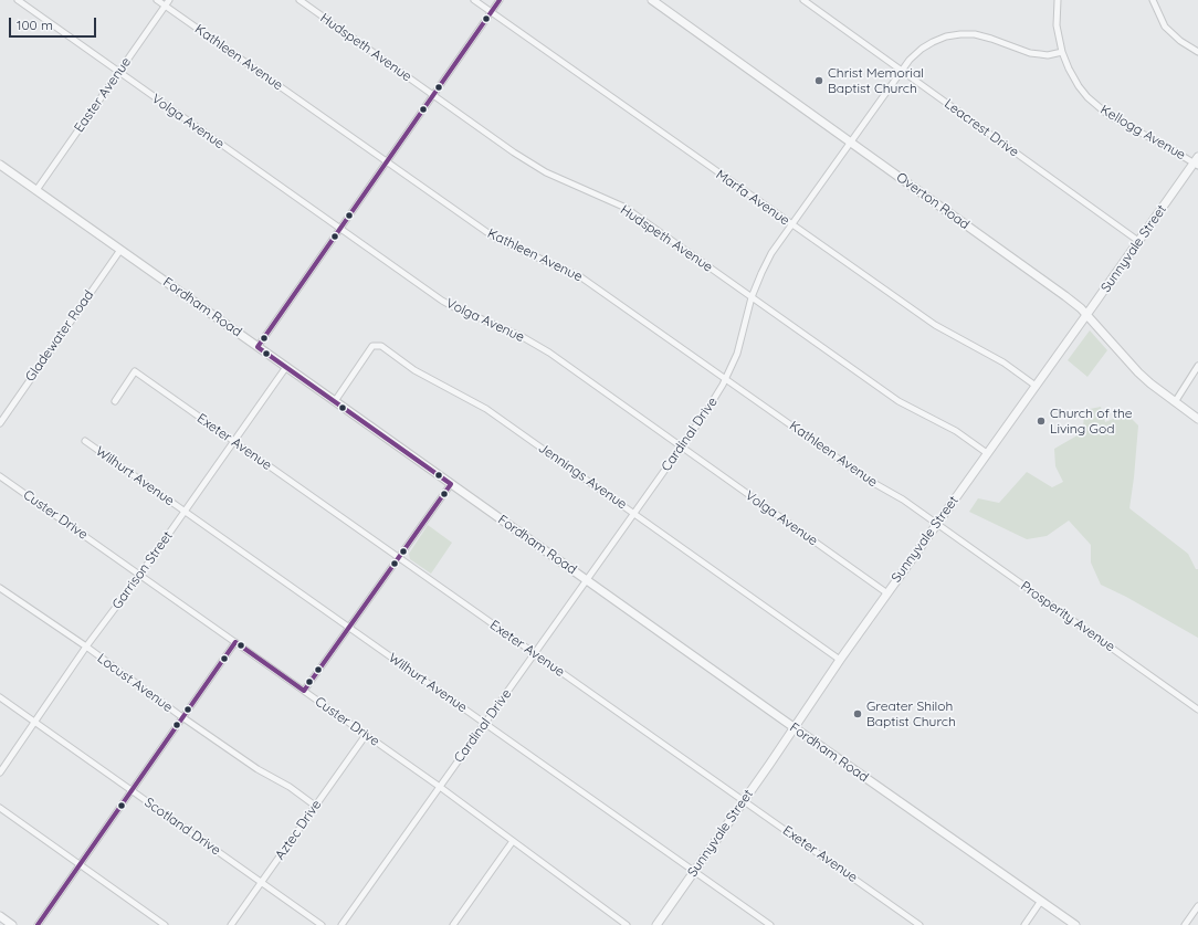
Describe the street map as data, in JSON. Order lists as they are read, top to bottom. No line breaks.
{"streets":{"street":["Hudspeth Avenue","Kathleen Avenue","Easter Avenue","Volga Avenue","Leacrest Drive","Kellogg Avenue","Marfa Avenue","Overton Road","Sunnyvale Street","Fordham Road","Gladewater Road","Cardinal Drive","Exeter Avenue","Wilhurt Avenue","Jennings Avenue","Custer Drive","Garrison Street","Prosperity Avenue","Locust Avenue","Scotland Drive","Aztec Drive"]},"crossings":[["Hudspeth Avenue","Sunnyvale Street"],["Hudspeth Avenue","Cardinal Drive"],["Kathleen Avenue","Easter Avenue"],["Kathleen Avenue","Sunnyvale Street"],["Kathleen Avenue","Cardinal Drive"],["Kathleen Avenue","Prosperity Avenue"],["Easter Avenue","Volga Avenue"],["Easter Avenue","Fordham Road"],["Volga Avenue","Sunnyvale Street"],["Volga Avenue","Cardinal Drive"],["Leacrest Drive","Sunnyvale Street"],["Leacrest Drive","Cardinal Drive"],["Kellogg Avenue","Sunnyvale Street"],["Kellogg Avenue","Cardinal Drive"],["Marfa Avenue","Sunnyvale Street"],["Marfa Avenue","Cardinal Drive"],["Overton Road","Sunnyvale Street"],["Overton Road","Cardinal Drive"],["Sunnyvale Street","Fordham Road"],["Sunnyvale Street","Exeter Avenue"],["Sunnyvale Street","Wilhurt Avenue"],["Sunnyvale Street","Jennings Avenue"],["Sunnyvale Street","Prosperity Avenue"],["Fordham Road","Gladewater Road"],["Fordham Road","Cardinal Drive"],["Fordham Road","Jennings Avenue"],["Fordham Road","Garrison Street"],["Cardinal Drive","Exeter Avenue"],["Cardinal Drive","Wilhurt Avenue"],["Cardinal Drive","Jennings Avenue"],["Cardinal Drive","Custer Drive"],["Exeter Avenue","Garrison Street"],["Wilhurt Avenue","Garrison Street"],["Custer Drive","Garrison Street"],["Custer Drive","Aztec Drive"],["Garrison Street","Locust Avenue"],["Garrison Street","Scotland Drive"],["Locust Avenue","Aztec Drive"],["Scotland Drive","Aztec Drive"]],"places":["Christ Memorial Baptist Church","Church of the Living God","Greater Shiloh Baptist Church"],"scale_bar":"100 m"}
